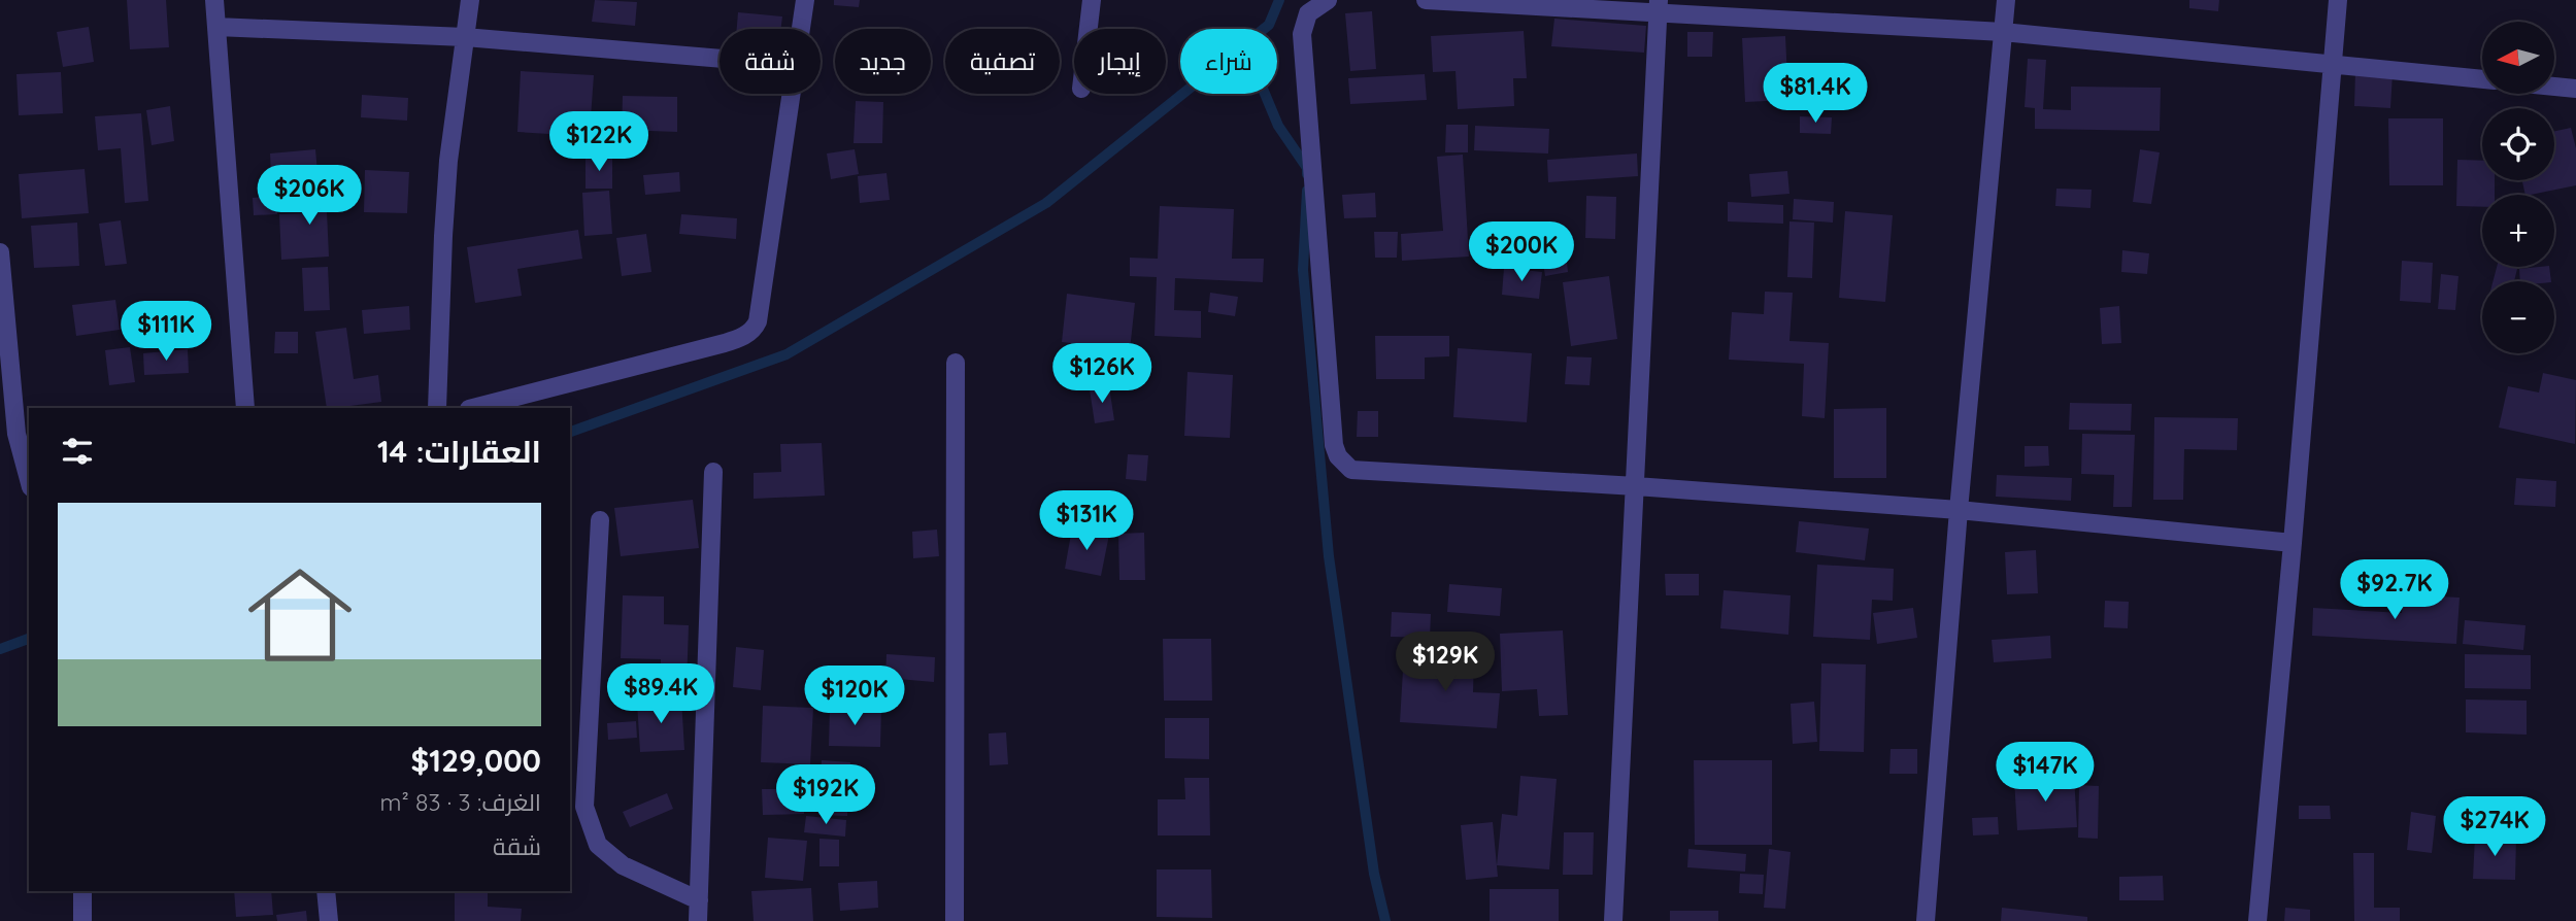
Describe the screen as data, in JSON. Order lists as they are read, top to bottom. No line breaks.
{"north":"left","page":{"map_buttons":["+","−"],"chip":["شراء","إيجار","تصفية","جديد","شقة"],"price":["$81.4K","$122K","$206K","$200K","$111K","$126K","$131K","$92.7K","$129K","$89.4K","$120K","$147K","$192K","$274K"],"heading":"العقارات: 14","list":[{"name":"$129,000","note":"الغرف: 3 · 83 m² · شقة"}]}}
